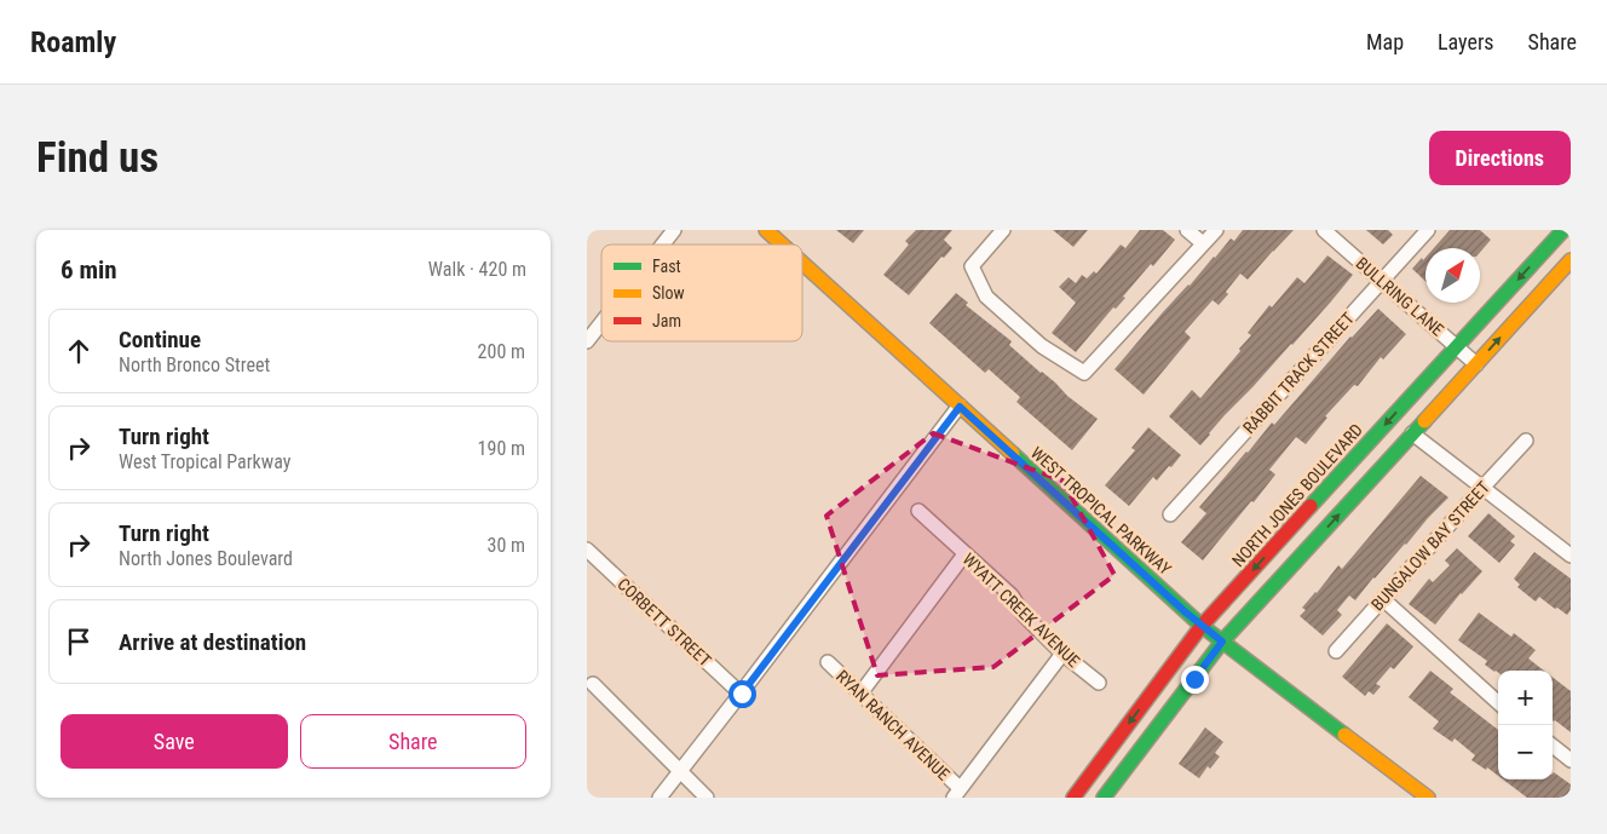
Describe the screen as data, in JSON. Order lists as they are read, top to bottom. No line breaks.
{"streets":{"main road":["NORTH JONES BOULEVARD","WEST TROPICAL PARKWAY"],"street":["BULLRING LANE","RABBIT TRACK STREET","BUNGALOW BAY STREET","WYATT CREEK AVENUE","CORBETT STREET","RYAN RANCH AVENUE"]},"crossings":[["BULLRING LANE","RABBIT TRACK STREET"],["BULLRING LANE","NORTH JONES BOULEVARD"],["NORTH JONES BOULEVARD","WEST TROPICAL PARKWAY"]],"legend":["Fast","Slow","Jam"],"north":"top right","page":{"header":"Roamly","nav":["Map","Layers","Share"],"buttons":["Directions",["Save","Share"]],"title":"Find us","heading":["6 min","Walk · 420 m"],"list":[["Continue","North Bronco Street","200 m"],["Turn right","West Tropical Parkway","190 m"],["Turn right","North Jones Boulevard","30 m"],"Arrive at destination"],"map_buttons":["+","−"]}}
